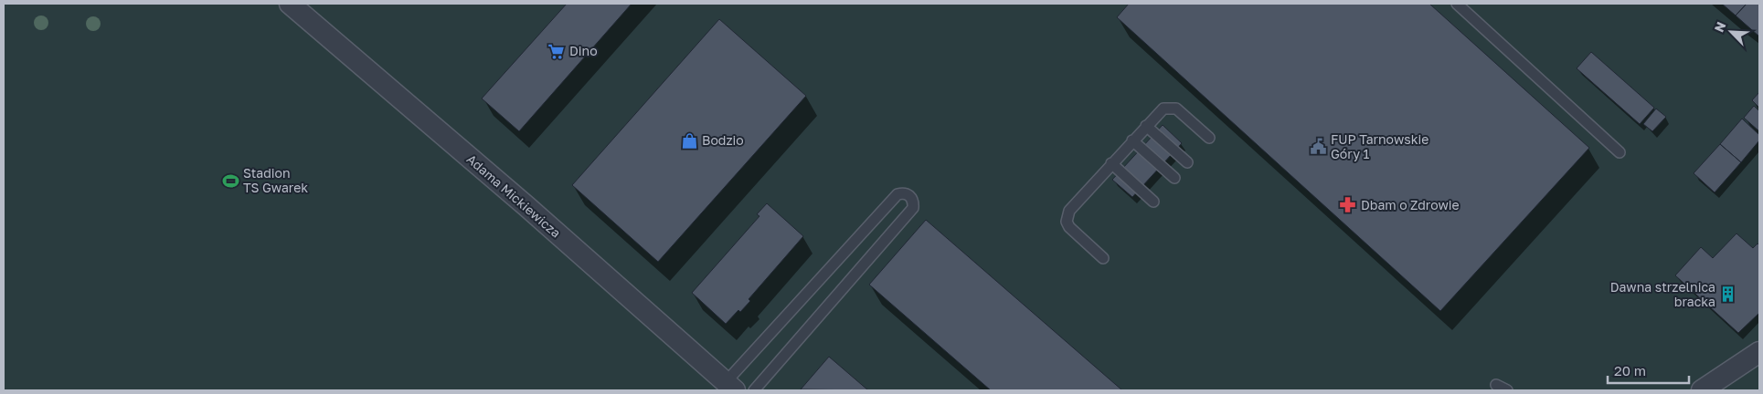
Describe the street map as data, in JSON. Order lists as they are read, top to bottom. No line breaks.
{"streets":{"street":["Adama Mickiewicza"]},"places":{"supermarket":["Dino"],"shop":["Bodzio"],"public building":["FUP Tarnowskie Góry 1"],"sports":["Stadion TS Gwarek"],"pharmacy":["Dbam o Zdrowie"],"building":["Dawna strzelnica bracka"]},"scale_bar":"20 m","north":"top left"}
